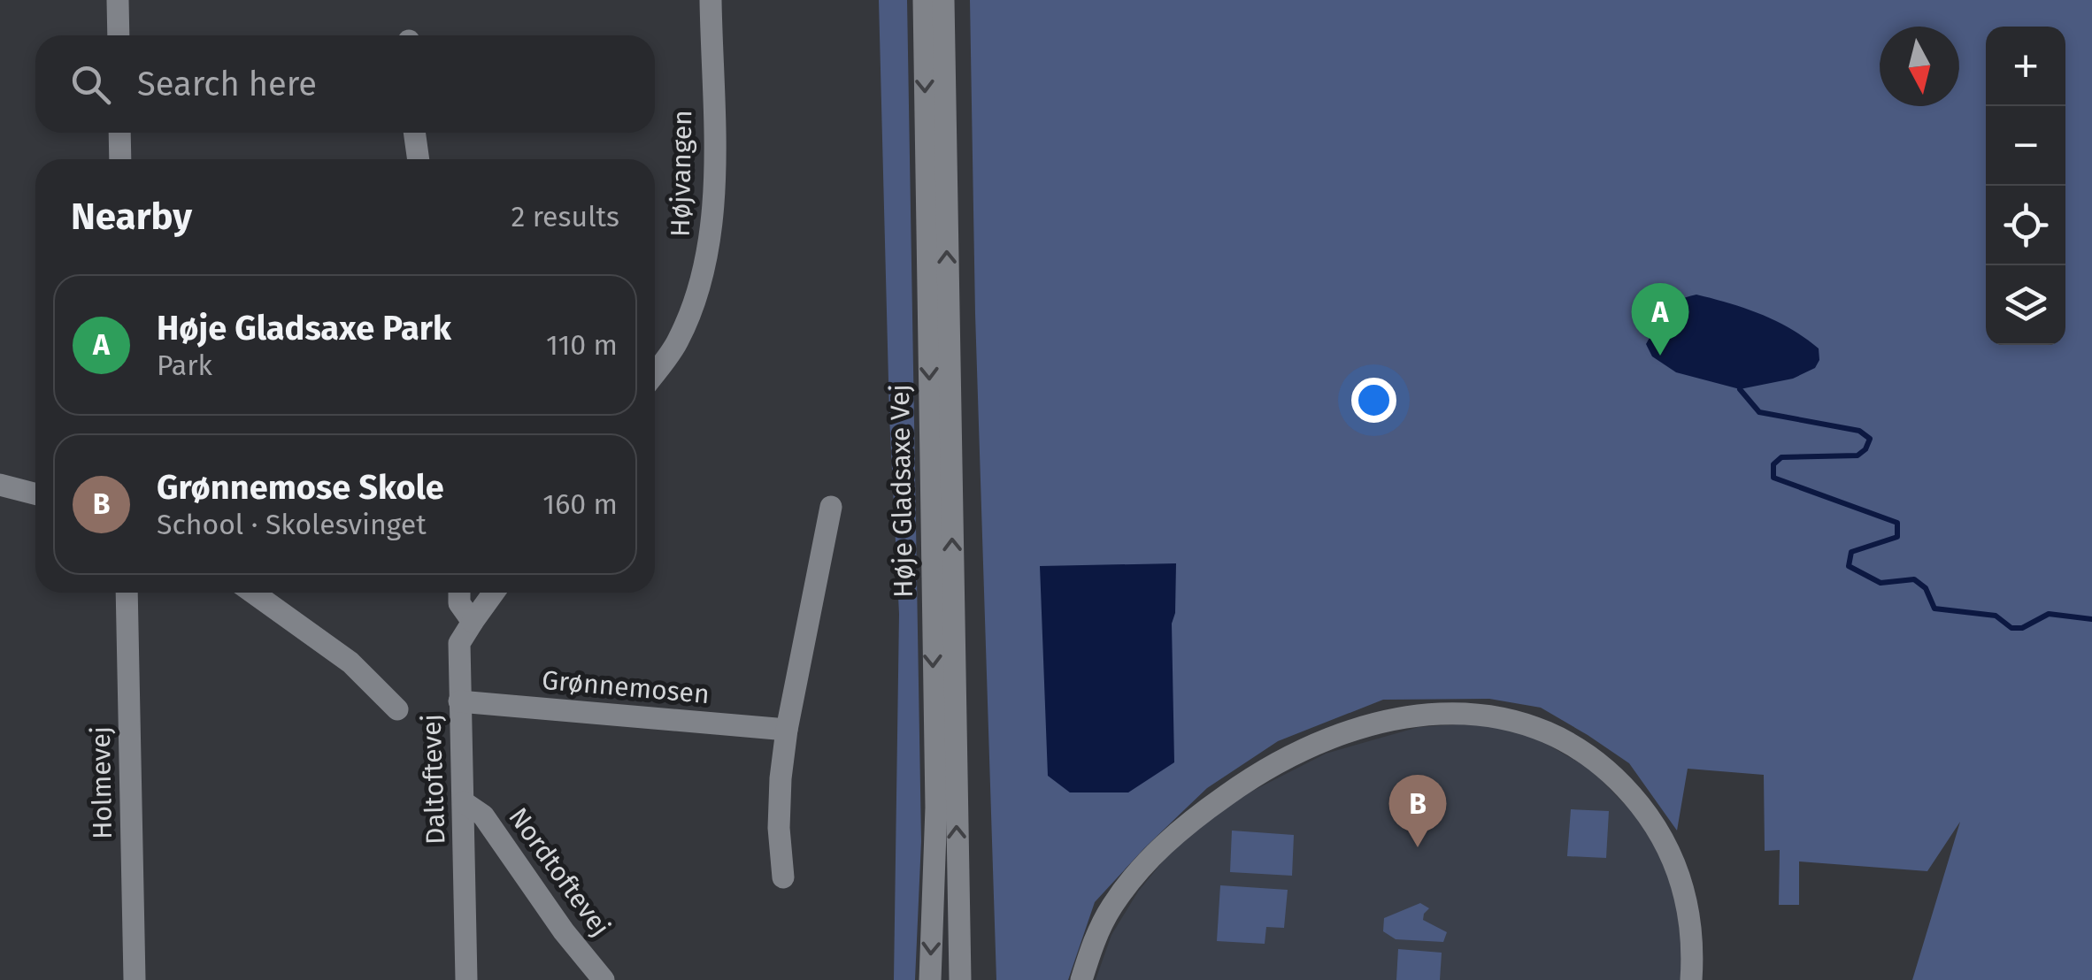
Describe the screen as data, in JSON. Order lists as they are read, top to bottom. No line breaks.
{"streets":{"street":["Højvangen","Høje Gladsaxe Vej","Grønnemosen","Daltoftevej","Holmevej","Nordtoftevej"]},"crossings":[["Grønnemosen","Daltoftevej"],["Daltoftevej","Nordtoftevej"]],"north":"bottom","page":{"map_buttons":["+","−"],"search":"Search here","heading":["Nearby","2 results"],"list":[{"mark":"A","name":"Høje Gladsaxe Park","note":"Park","value":"110 m"},{"mark":"B","name":"Grønnemose Skole","note":"School · Skolesvinget","value":"160 m"}],"pins":["A","B"]}}
